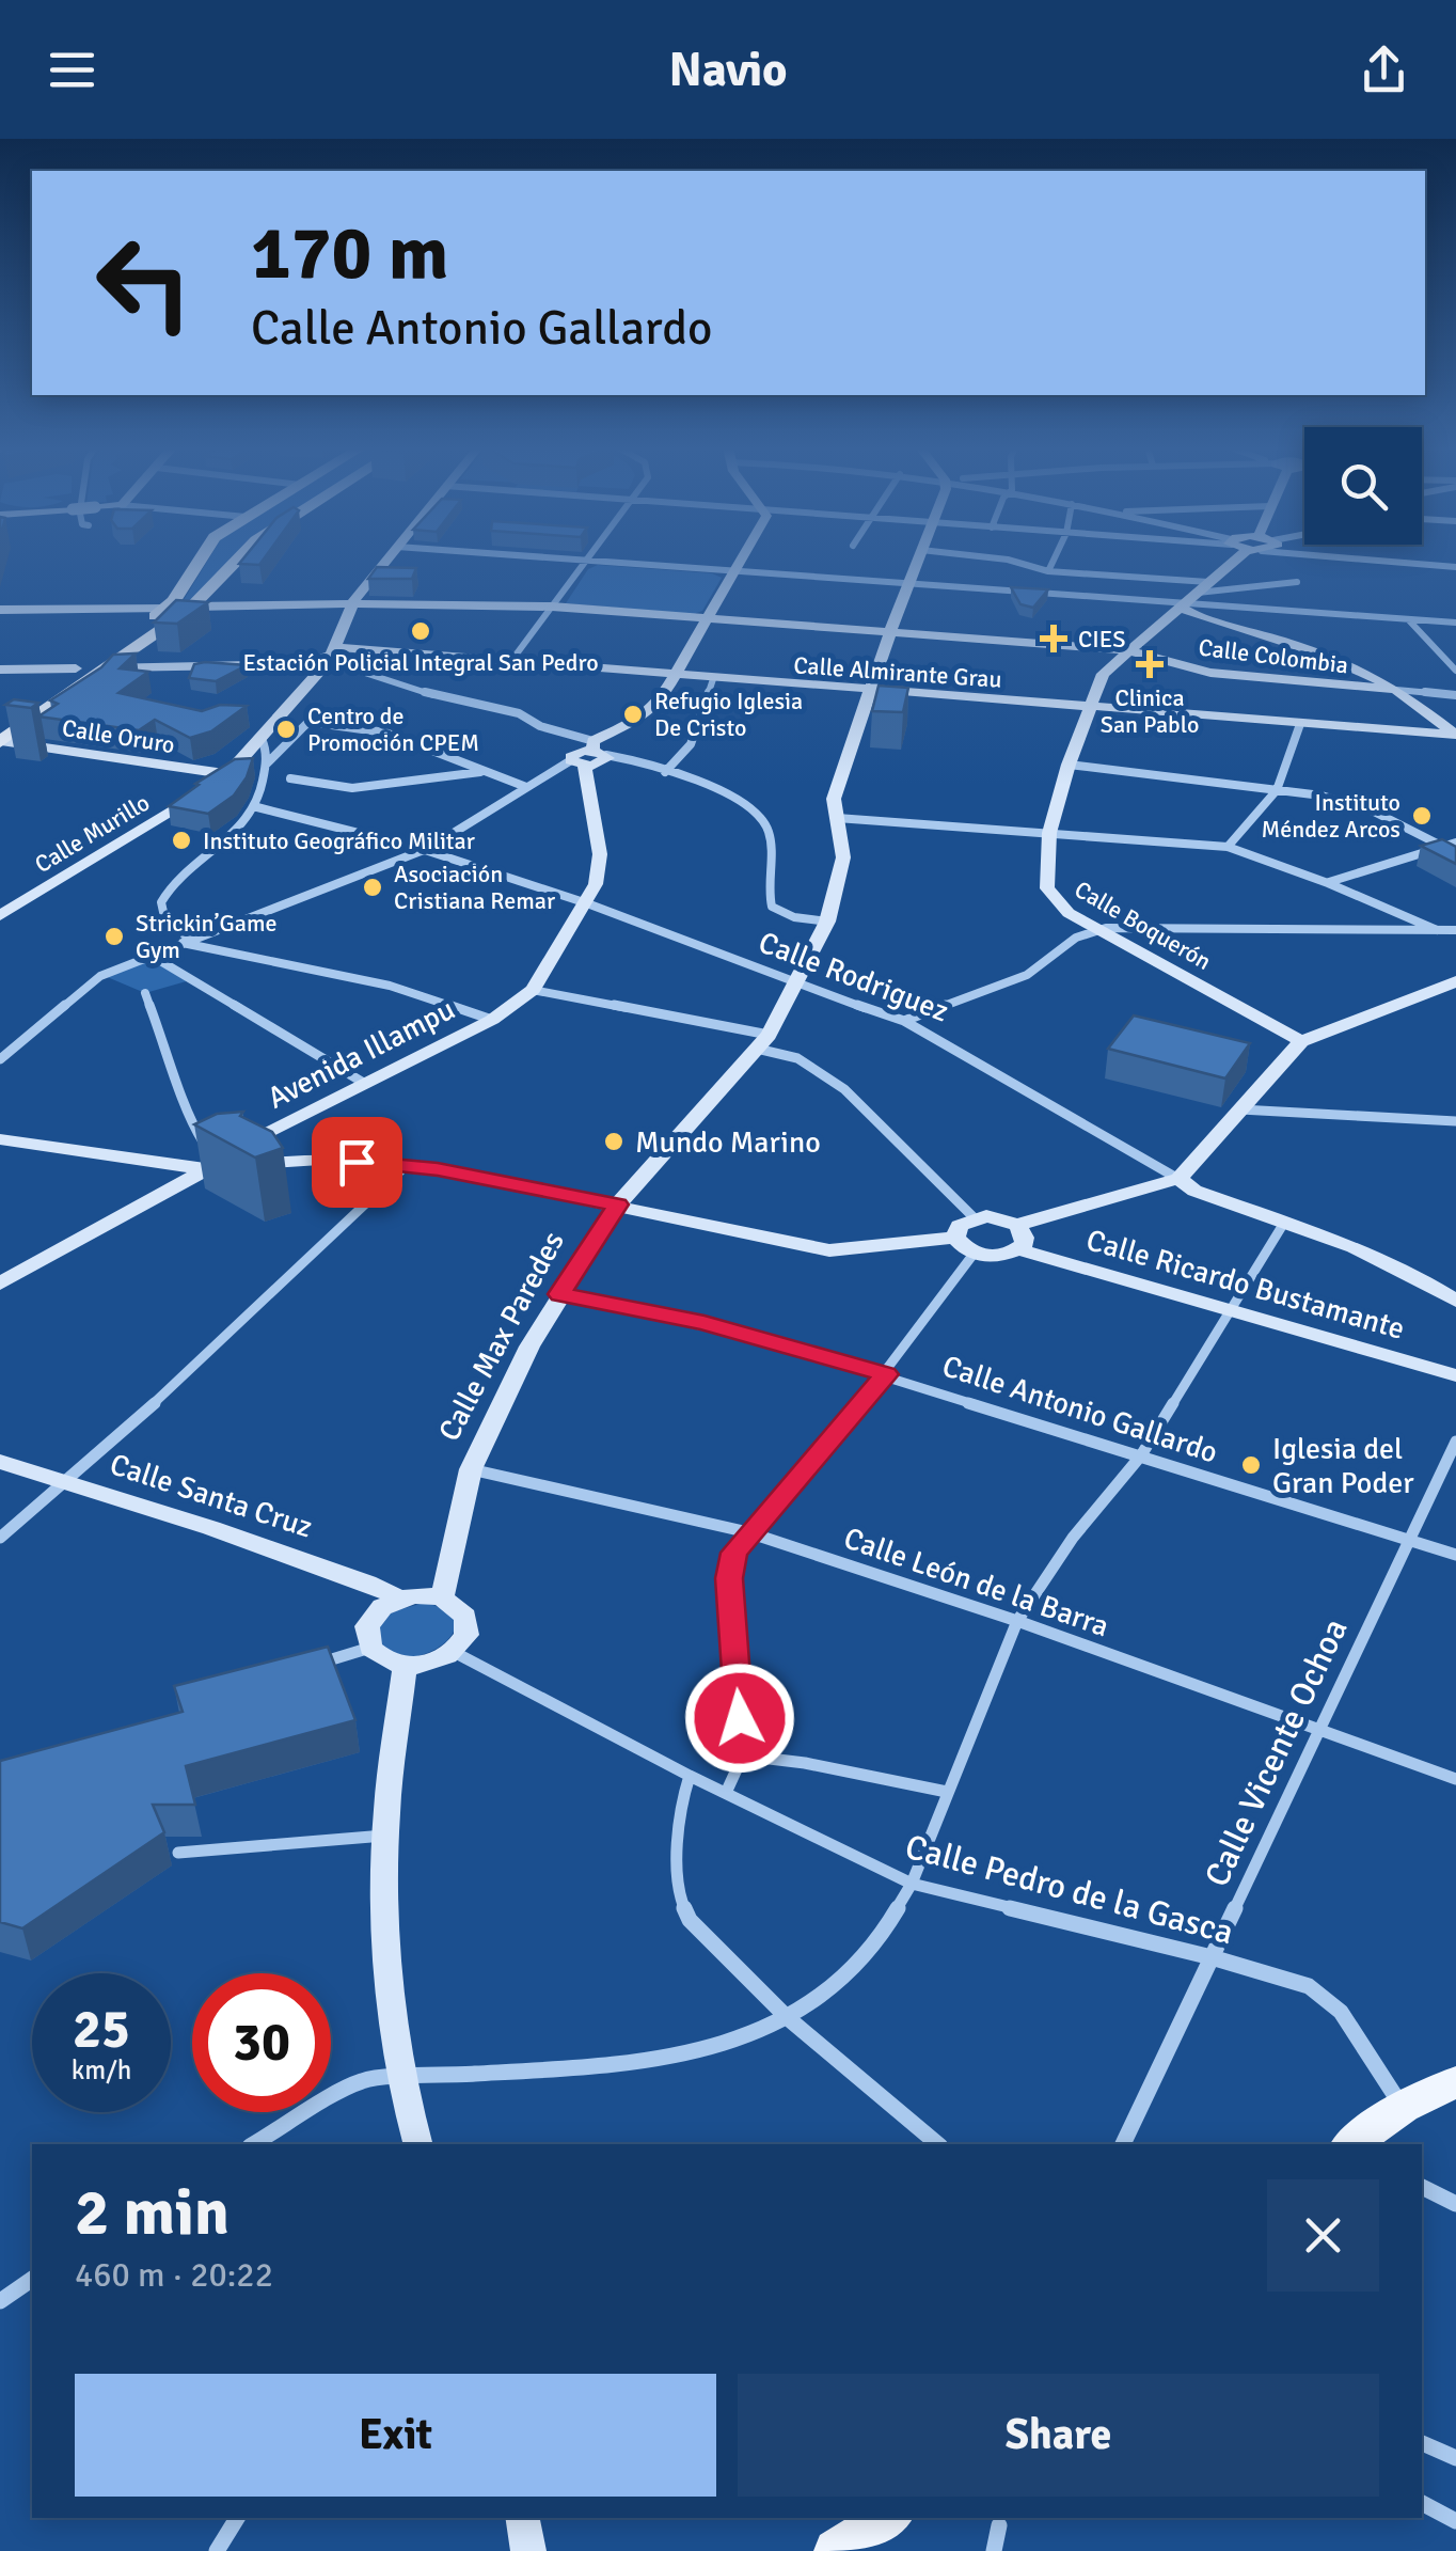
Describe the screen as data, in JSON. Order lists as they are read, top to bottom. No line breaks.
{"streets":{"main road":["Calle Colombia","Calle Almirante Grau","Calle Oruro","Calle Murillo","Calle Boquerón","Calle Rodriguez","Avenida Illampu","Calle Ricardo Bustamante","Calle Max Paredes","Calle Santa Cruz"],"street":["Calle Antonio Gallardo","Calle León de la Barra","Calle Vicente Ochoa","Calle Pedro de la Gasca"]},"crossings":[["Calle Colombia","Calle Boquerón"],["Calle Colombia","Calle Max Paredes"],["Calle Almirante Grau","Calle Murillo"],["Calle Almirante Grau","Calle Boquerón"],["Calle Almirante Grau","Calle Max Paredes"],["Calle Oruro","Calle Murillo"],["Calle Rodriguez","Avenida Illampu"],["Calle Rodriguez","Calle Max Paredes"],["Calle Max Paredes","Calle Antonio Gallardo"],["Calle Max Paredes","Calle Santa Cruz"],["Calle Max Paredes","Calle León de la Barra"],["Calle Max Paredes","Calle Pedro de la Gasca"],["Calle Antonio Gallardo","Calle Vicente Ochoa"],["Calle Santa Cruz","Calle Pedro de la Gasca"],["Calle León de la Barra","Calle Vicente Ochoa"],["Calle Vicente Ochoa","Calle Pedro de la Gasca"]],"places":{"other":["Estación Policial Integral San Pedro","Refugio Iglesia De Cristo","Centro de Promoción CPEM","Instituto Méndez Arcos","Instituto Geográfico Militar","Asociación Cristiana Remar","Strickin’Game Gym","Mundo Marino","Iglesia del Gran Poder"],"health":["CIES","Clinica San Pablo"]},"page":{"header":"Navio","turn":["170 m","Calle Antonio Gallardo"],"speed":"25 km/h","limit":"30","heading":["2 min","460 m · 20:22"],"buttons":["Exit","Share"]}}
